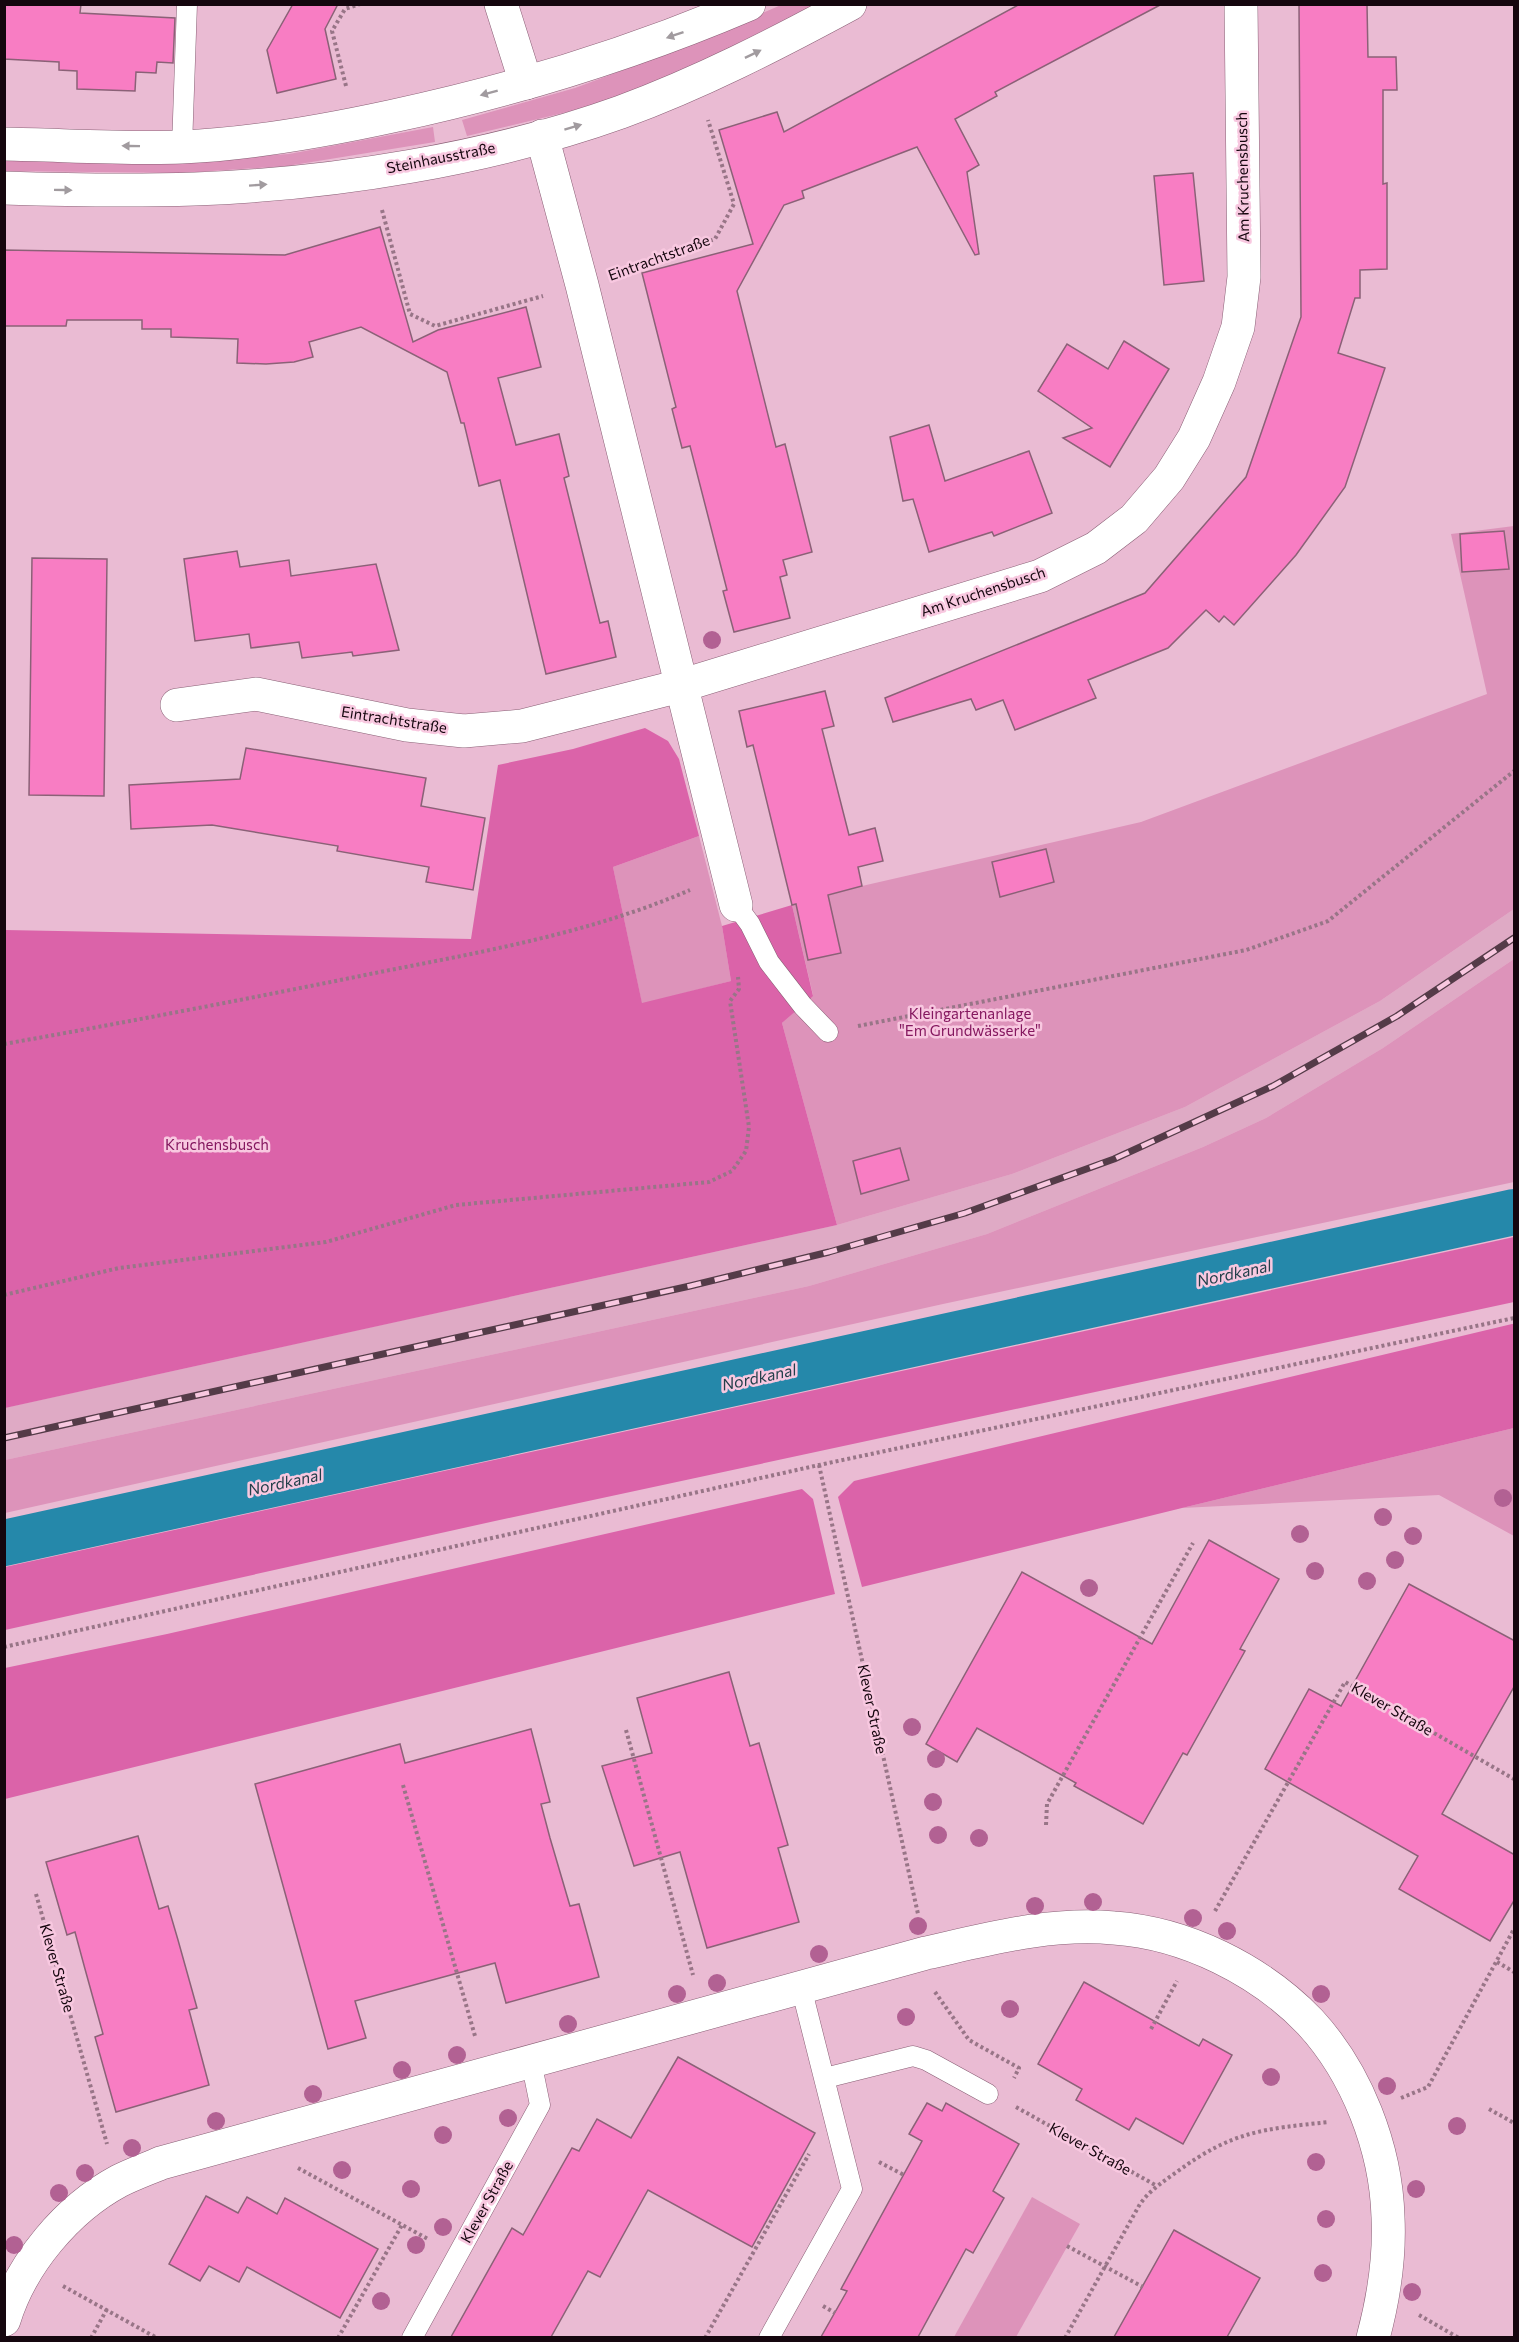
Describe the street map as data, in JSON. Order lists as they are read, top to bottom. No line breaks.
{"streets":{"street":["Steinhausstraße","Am Kruchensbusch","Eintrachtstraße"],"lane":["Klever Straße"]},"crossings":[["Steinhausstraße","Eintrachtstraße"],["Am Kruchensbusch","Eintrachtstraße"]],"water":["Nordkanal"],"parks":["Kleingartenanlage \"Em Grundwässerke\"","Kruchensbusch"]}
